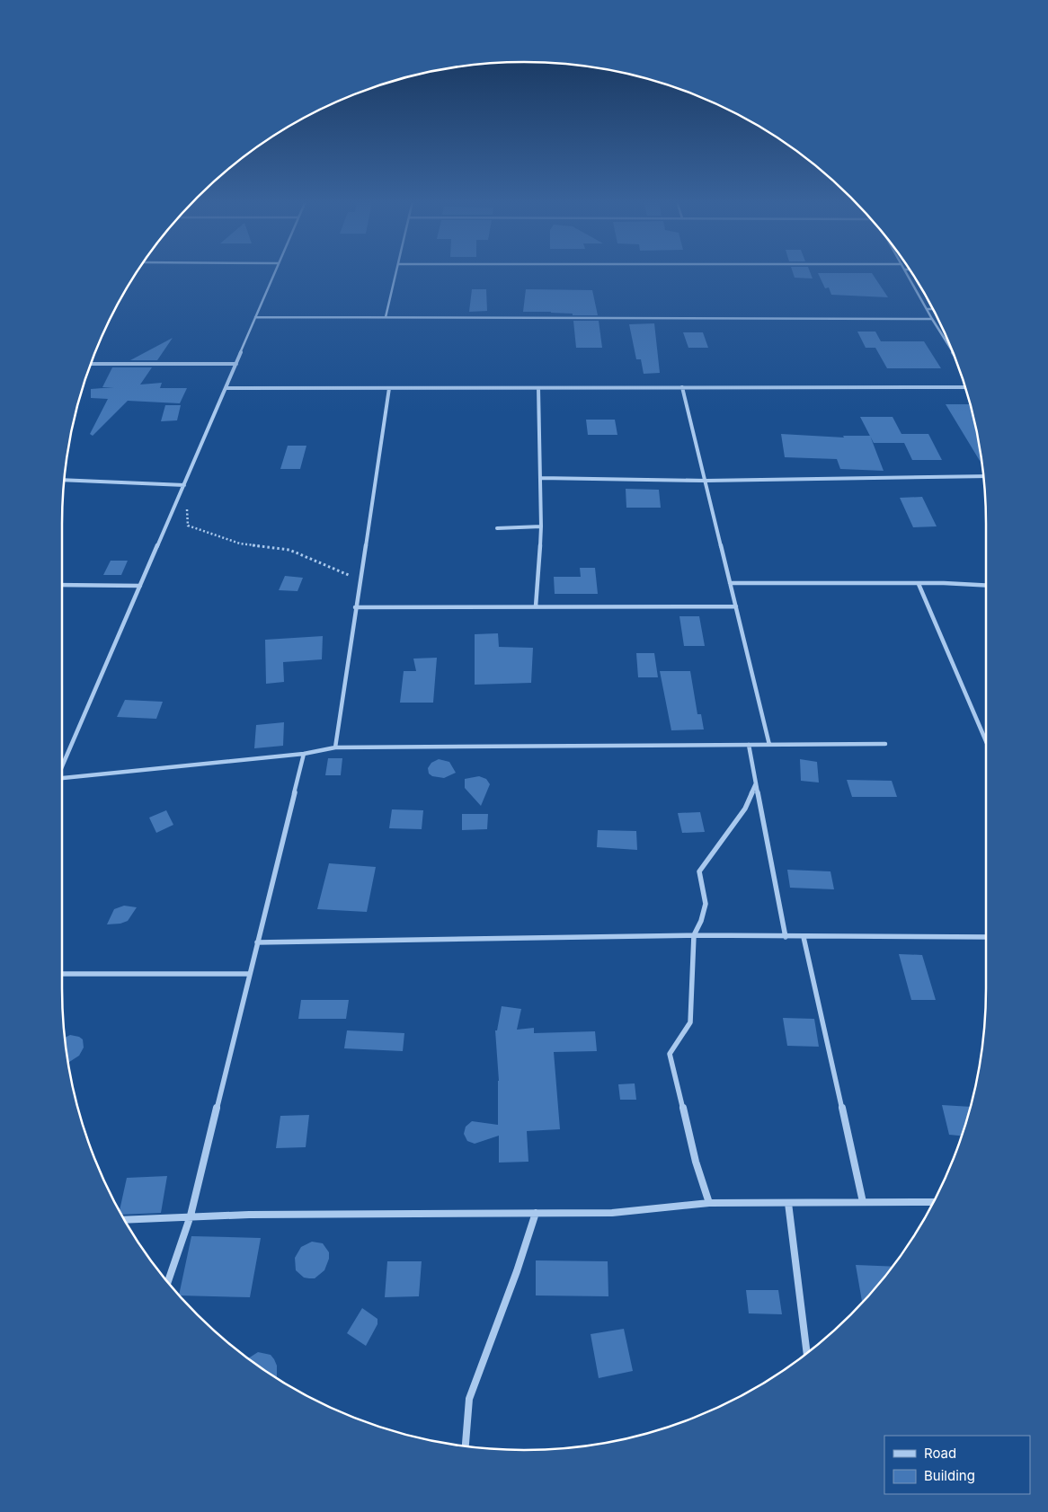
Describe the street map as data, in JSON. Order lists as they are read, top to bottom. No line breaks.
{"legend":["Road","Building"]}
